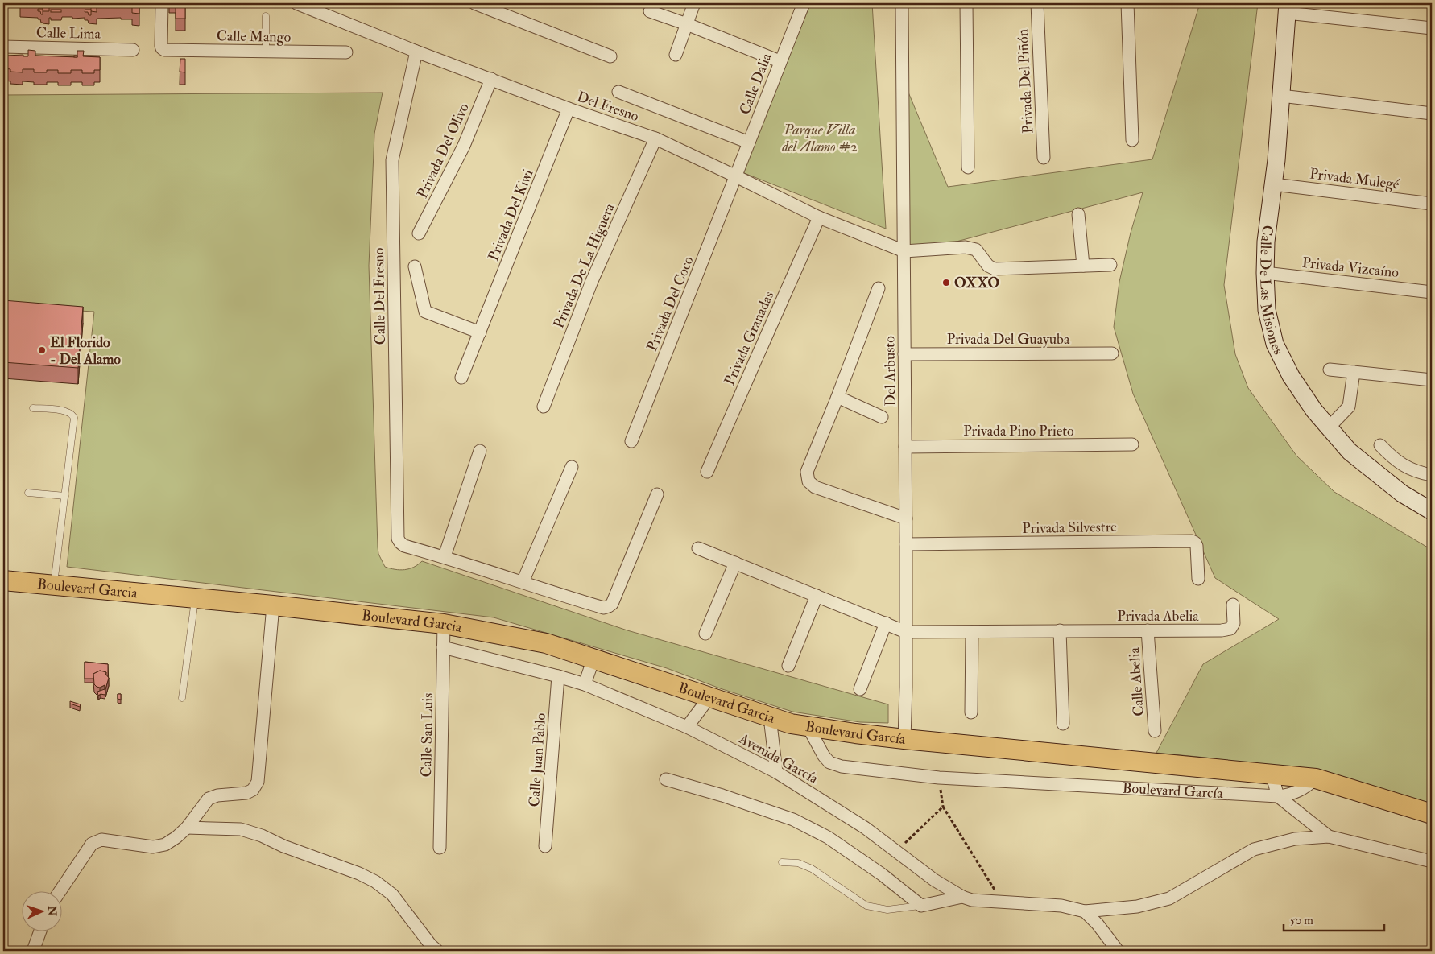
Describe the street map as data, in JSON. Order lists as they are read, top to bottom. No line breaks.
{"streets":{"main road":["Boulevard Garcia","Boulevard García"],"street":["Calle Lima","Calle Mango","Privada Del Piñón","Calle Dalia","Del Fresno","Privada Del Olivo","Privada Mulegé","Privada Del Kiwi","Privada De La Higuera","Privada Vizcaíno","Calle De Las Misiones","Calle Del Fresno","Privada Del Coco","Privada Granadas","Privada Del Guayuba","Del Arbusto","Privada Pino Prieto","Privada Silvestre","Privada Abelia","Calle Abelia","Calle San Luis","Avenida García","Calle Juan Pablo"]},"crossings":[["Calle Dalia","Del Fresno"],["Calle Dalia","Privada Del Coco"],["Del Fresno","Privada Del Olivo"],["Del Fresno","Privada Del Kiwi"],["Del Fresno","Privada De La Higuera"],["Del Fresno","Calle Del Fresno"],["Del Fresno","Privada Del Coco"],["Del Fresno","Privada Granadas"],["Del Fresno","Del Arbusto"],["Privada Mulegé","Calle De Las Misiones"],["Privada Vizcaíno","Calle De Las Misiones"],["Privada Del Guayuba","Del Arbusto"],["Del Arbusto","Privada Pino Prieto"],["Del Arbusto","Privada Silvestre"],["Del Arbusto","Privada Abelia"],["Del Arbusto","Boulevard García"],["Boulevard Garcia","Calle San Luis"],["Boulevard Garcia","Boulevard García"],["Privada Abelia","Calle Abelia"],["Calle San Luis","Avenida García"],["Avenida García","Calle Juan Pablo"]],"parks":["Parque Villa del Alamo #2"],"places":["OXXO","El Florido - Del Alamo"],"scale_bar":"50 m","north":"right"}
